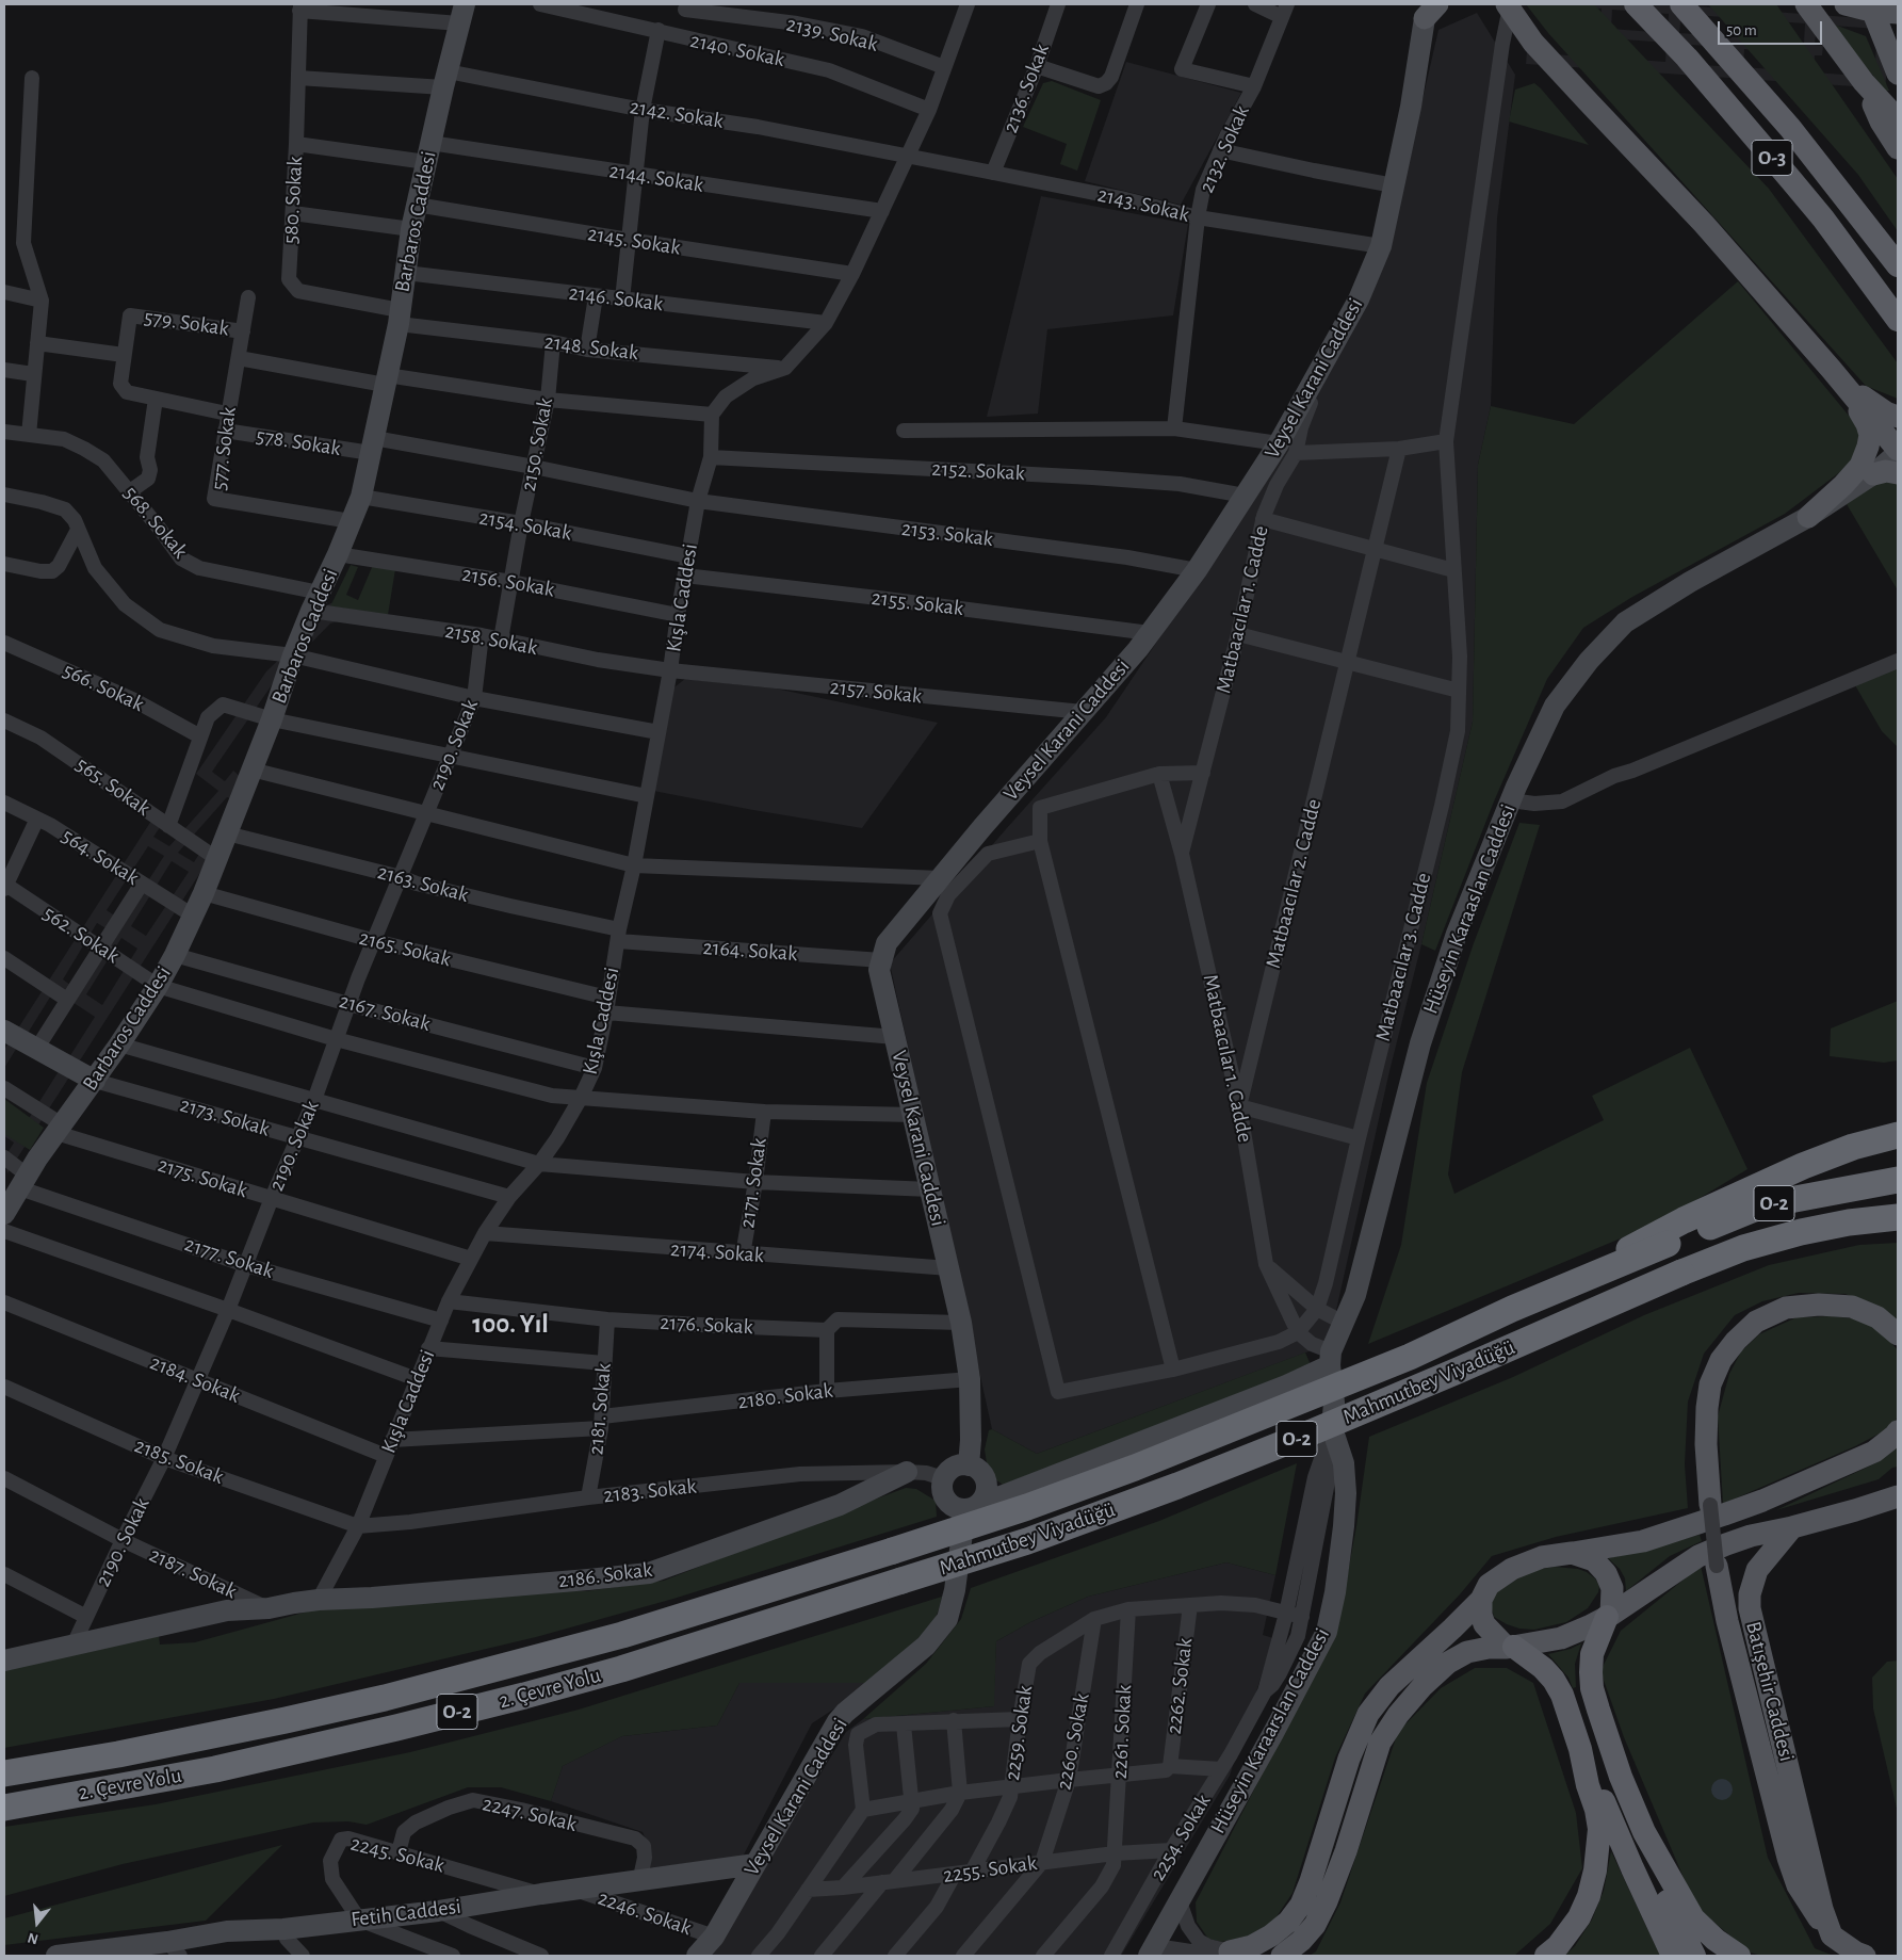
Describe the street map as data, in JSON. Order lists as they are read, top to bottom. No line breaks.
{"streets":{"highway":["O-3","O-2","Mahmutbey Viyadüğü","2. Çevre Yolu"],"main road":["Barbaros Caddesi","Veysel Karani Caddesi","Hüseyin Karaaslan Caddesi","2186. Sokak","Batışehir Caddesi","Hüseyin Karaarslan Caddesi","Fetih Caddesi"],"street":["2139. Sokak","2140. Sokak","2136. Sokak","2142. Sokak","2132. Sokak","2144. Sokak","580. Sokak","2143. Sokak","2145. Sokak","2146. Sokak","579. Sokak","2148. Sokak","578. Sokak","2150. Sokak","577. Sokak","2152. Sokak","568. Sokak","2154. Sokak","2153. Sokak","2156. Sokak","Kışla Caddesi","2155. Sokak","Matbaacılar 1. Cadde","2158. Sokak","566. Sokak","2157. Sokak","2190. Sokak","565. Sokak","564. Sokak","2163. Sokak","Matbaacılar 2. Cadde","562. Sokak","2165. Sokak","2164. Sokak","Matbaacılar 3. Cadde","2167. Sokak","2173. Sokak","2175. Sokak","2171. Sokak","2174. Sokak","2177. Sokak","2176. Sokak","2184. Sokak","2180. Sokak","2181. Sokak","2185. Sokak","2183. Sokak","2187. Sokak","2262. Sokak","2261. Sokak","2259. Sokak","2260. Sokak","2247. Sokak","2254. Sokak","2245. Sokak","2255. Sokak","2246. Sokak"]},"crossings":[["2136. Sokak","2143. Sokak"],["2142. Sokak","580. Sokak"],["2142. Sokak","2143. Sokak"],["2142. Sokak","Barbaros Caddesi"],["2132. Sokak","2143. Sokak"],["2144. Sokak","580. Sokak"],["2144. Sokak","Barbaros Caddesi"],["580. Sokak","Barbaros Caddesi"],["580. Sokak","2148. Sokak"],["2143. Sokak","Veysel Karani Caddesi"],["Barbaros Caddesi","2145. Sokak"],["Barbaros Caddesi","2146. Sokak"],["Barbaros Caddesi","2148. Sokak"],["Barbaros Caddesi","578. Sokak"],["Barbaros Caddesi","577. Sokak"],["Barbaros Caddesi","568. Sokak"],["Barbaros Caddesi","2154. Sokak"],["Barbaros Caddesi","2156. Sokak"],["Barbaros Caddesi","2158. Sokak"],["Barbaros Caddesi","565. Sokak"],["Barbaros Caddesi","564. Sokak"],["Barbaros Caddesi","2163. Sokak"],["Barbaros Caddesi","562. Sokak"],["Barbaros Caddesi","2165. Sokak"],["Barbaros Caddesi","2167. Sokak"],["Barbaros Caddesi","2173. Sokak"],["Barbaros Caddesi","2175. Sokak"],["Barbaros Caddesi","2177. Sokak"],["579. Sokak","577. Sokak"],["2148. Sokak","2150. Sokak"],["Veysel Karani Caddesi","2152. Sokak"],["Veysel Karani Caddesi","2153. Sokak"],["Veysel Karani Caddesi","2155. Sokak"],["Veysel Karani Caddesi","Matbaacılar 1. Cadde"],["Veysel Karani Caddesi","2157. Sokak"],["Veysel Karani Caddesi","562. Sokak"],["Veysel Karani Caddesi","2165. Sokak"],["Veysel Karani Caddesi","2164. Sokak"],["Veysel Karani Caddesi","2174. Sokak"],["Veysel Karani Caddesi","2176. Sokak"],["Veysel Karani Caddesi","2180. Sokak"],["Veysel Karani Caddesi","2183. Sokak"],["Veysel Karani Caddesi","Fetih Caddesi"],["Veysel Karani Caddesi","2246. Sokak"],["578. Sokak","2150. Sokak"],["578. Sokak","577. Sokak"],["578. Sokak","2153. Sokak"],["2150. Sokak","2154. Sokak"],["2150. Sokak","2153. Sokak"],["2150. Sokak","2156. Sokak"],["2150. Sokak","2158. Sokak"],["2152. Sokak","Kışla Caddesi"],["568. Sokak","2158. Sokak"],["2154. Sokak","Kışla Caddesi"],["2153. Sokak","Kışla Caddesi"],["2156. Sokak","Kışla Caddesi"],["Kışla Caddesi","2155. Sokak"],["Kışla Caddesi","2158. Sokak"],["Kışla Caddesi","2157. Sokak"],["Kışla Caddesi","2163. Sokak"],["Kışla Caddesi","562. Sokak"],["Kışla Caddesi","2165. Sokak"],["Kışla Caddesi","2164. Sokak"],["Kışla Caddesi","2167. Sokak"],["Kışla Caddesi","2173. Sokak"],["Kışla Caddesi","2175. Sokak"],["Kışla Caddesi","2174. Sokak"],["Kışla Caddesi","2177. Sokak"],["Kışla Caddesi","2176. Sokak"],["Kışla Caddesi","2184. Sokak"],["Kışla Caddesi","2180. Sokak"],["Kışla Caddesi","2185. Sokak"],["Kışla Caddesi","2183. Sokak"],["Kışla Caddesi","2186. Sokak"],["Matbaacılar 1. Cadde","Matbaacılar 2. Cadde"],["Matbaacılar 1. Cadde","Matbaacılar 3. Cadde"],["2158. Sokak","2157. Sokak"],["2158. Sokak","2190. Sokak"],["2190. Sokak","2163. Sokak"],["2190. Sokak","562. Sokak"],["2190. Sokak","2165. Sokak"],["2190. Sokak","2167. Sokak"],["2190. Sokak","2173. Sokak"],["2190. Sokak","2175. Sokak"],["2190. Sokak","2177. Sokak"],["2190. Sokak","2184. Sokak"],["2190. Sokak","2185. Sokak"],["2190. Sokak","2187. Sokak"],["2190. Sokak","2186. Sokak"],["2163. Sokak","2164. Sokak"],["Hüseyin Karaaslan Caddesi","Hüseyin Karaarslan Caddesi"],["562. Sokak","2171. Sokak"],["2171. Sokak","2174. Sokak"],["O-2","Mahmutbey Viyadüğü"],["2176. Sokak","2181. Sokak"],["Mahmutbey Viyadüğü","2. Çevre Yolu"],["2180. Sokak","2181. Sokak"],["2181. Sokak","2183. Sokak"],["2185. Sokak","2183. Sokak"],["2183. Sokak","2186. Sokak"],["2187. Sokak","2186. Sokak"],["2262. Sokak","2259. Sokak"],["2261. Sokak","2259. Sokak"],["2261. Sokak","2255. Sokak"],["2259. Sokak","2260. Sokak"],["2259. Sokak","2255. Sokak"],["2260. Sokak","2255. Sokak"],["2247. Sokak","2245. Sokak"],["2247. Sokak","Fetih Caddesi"],["2254. Sokak","2255. Sokak"],["2245. Sokak","Fetih Caddesi"],["Fetih Caddesi","2246. Sokak"]],"districts":["100. Yıl"],"scale_bar":"50 m","north":"bottom"}
